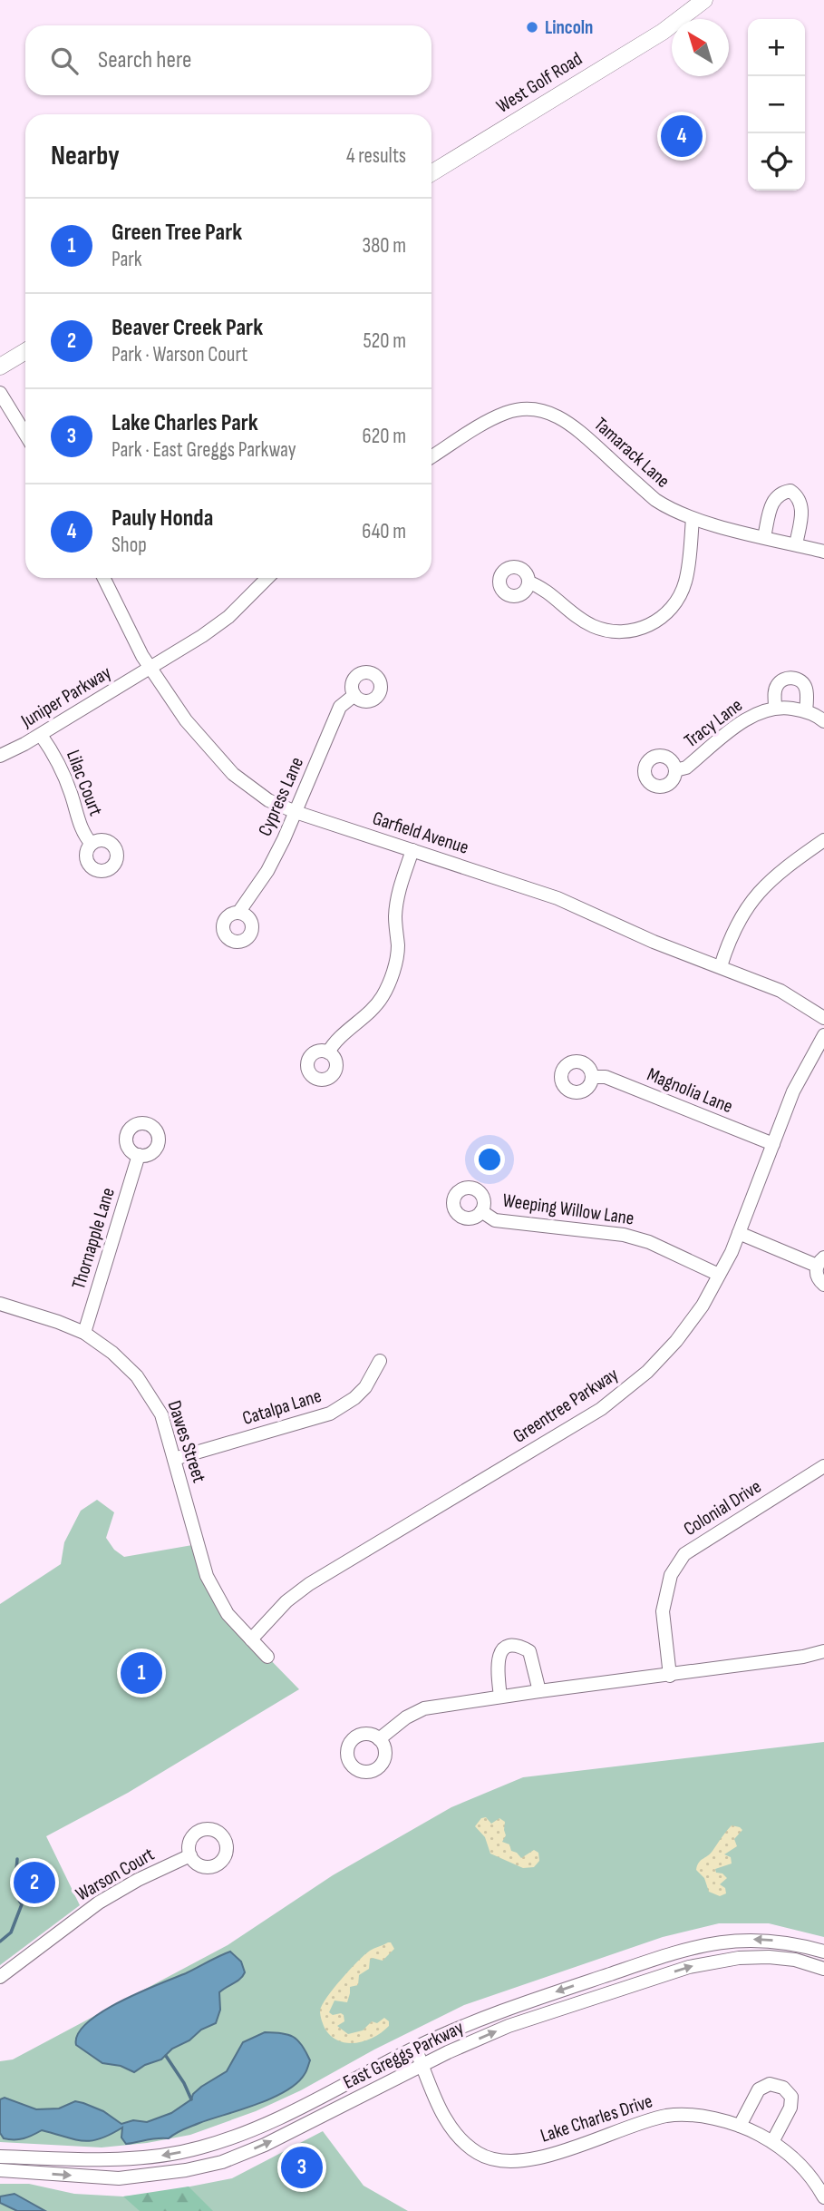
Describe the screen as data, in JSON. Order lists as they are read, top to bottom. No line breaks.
{"streets":{"street":["West Golf Road","Tamarack Lane","Juniper Parkway","Tracy Lane","Lilac Court","Cypress Lane","Garfield Avenue","Magnolia Lane","Weeping Willow Lane","Thornapple Lane","Greentree Parkway","Catalpa Lane","Dawes Street","Colonial Drive","Warson Court","East Greggs Parkway","Lake Charles Drive"]},"crossings":[["Juniper Parkway","Lilac Court"],["Juniper Parkway","Garfield Avenue"],["Cypress Lane","Garfield Avenue"],["Magnolia Lane","Greentree Parkway"],["Weeping Willow Lane","Greentree Parkway"],["Thornapple Lane","Dawes Street"],["Greentree Parkway","Dawes Street"],["Catalpa Lane","Dawes Street"],["East Greggs Parkway","Lake Charles Drive"]],"places":["Lincoln"],"north":"top left","page":{"map_buttons":["+","−"],"search":"Search here","pins":["4","1","2","3"],"heading":["Nearby","4 results"],"list":[{"mark":"1","name":"Green Tree Park","note":"Park","value":"380 m"},{"mark":"2","name":"Beaver Creek Park","note":"Park · Warson Court","value":"520 m"},{"mark":"3","name":"Lake Charles Park","note":"Park · East Greggs Parkway","value":"620 m"},{"mark":"4","name":"Pauly Honda","note":"Shop","value":"640 m"}]}}
